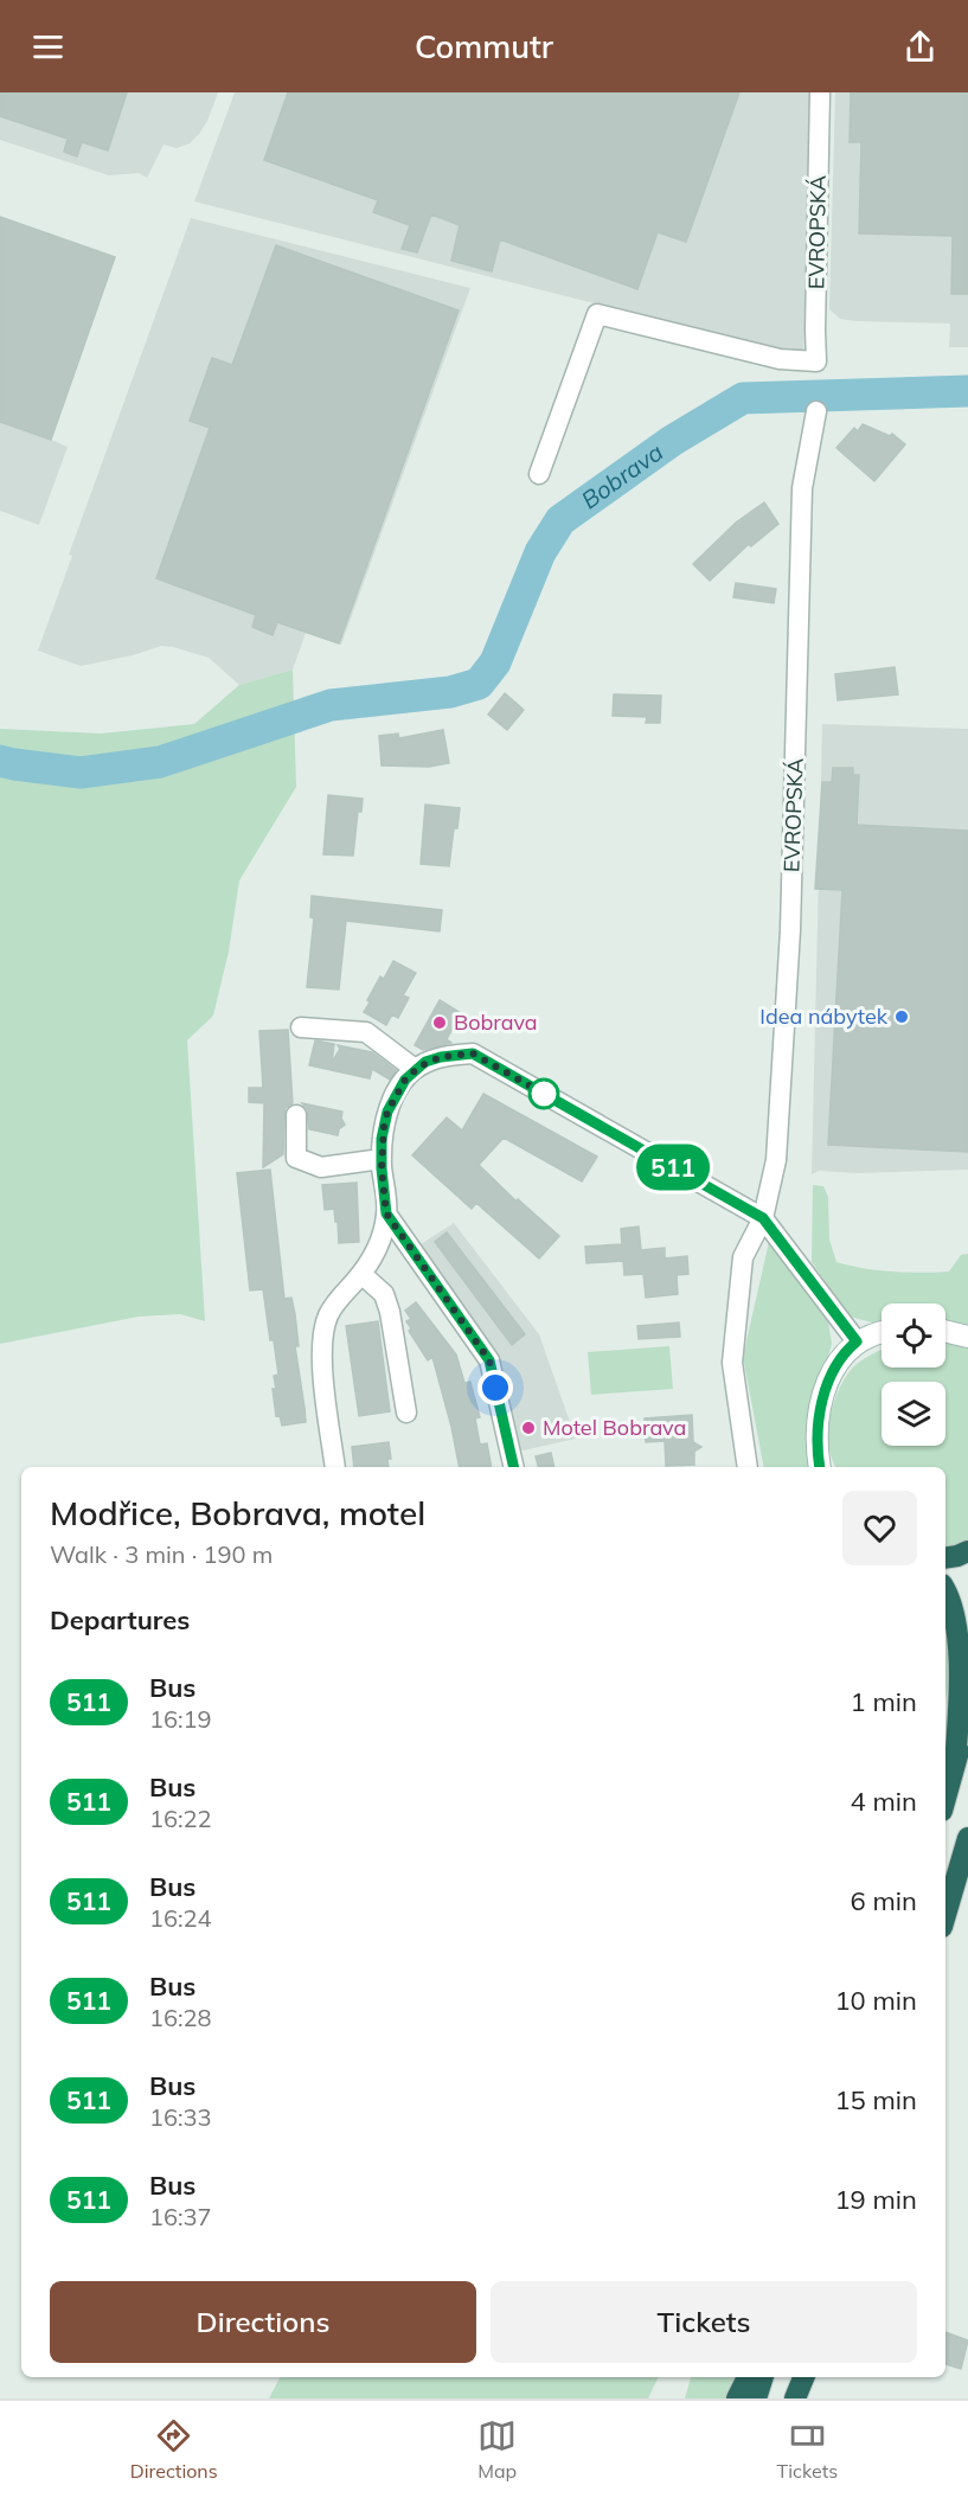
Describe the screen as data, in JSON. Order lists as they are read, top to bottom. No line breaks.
{"streets":{"street":["EVROPSKÁ"]},"water":["Bobrava"],"places":["Idea nábytek","Bobrava","Motel Bobrava"],"lines":["bus line 511"],"page":{"header":"Commutr","on_map":"511","heading":[["Modřice, Bobrava, motel","Walk · 3 min · 190 m"],"Departures"],"list":[{"mark":"511","name":"Bus","note":"16:19","value":"1 min"},{"mark":"511","name":"Bus","note":"16:22","value":"4 min"},{"mark":"511","name":"Bus","note":"16:24","value":"6 min"},{"mark":"511","name":"Bus","note":"16:28","value":"10 min"},{"mark":"511","name":"Bus","note":"16:33","value":"15 min"},{"mark":"511","name":"Bus","note":"16:37","value":"19 min"}],"buttons":["Directions","Tickets"],"tabs":["Directions","Map","Tickets"]}}
